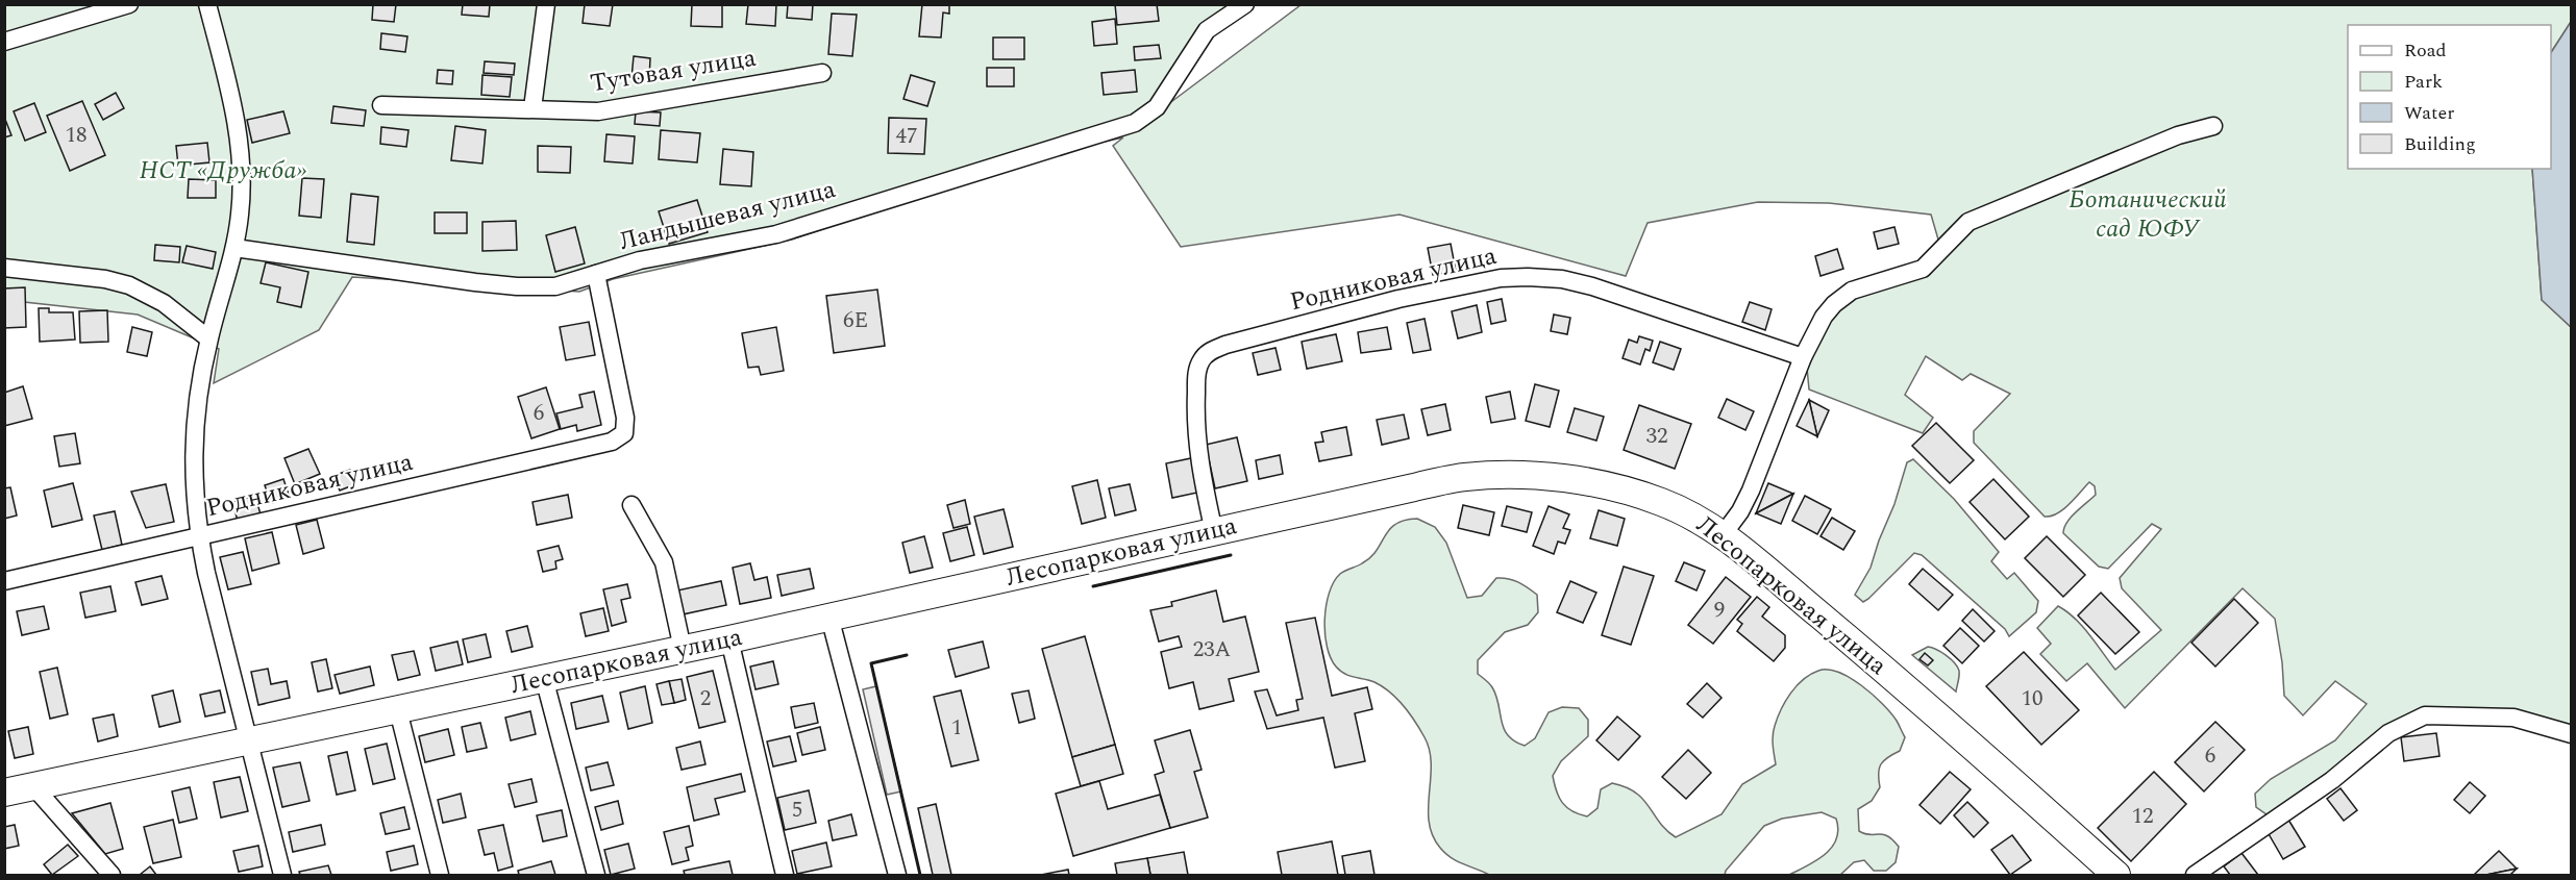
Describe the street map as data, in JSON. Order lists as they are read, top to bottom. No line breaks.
{"streets":{"main road":["Лесопарковая улица"],"street":["Тутовая улица","Ландышевая улица","Родниковая улица"]},"crossings":[["Ландышевая улица","Родниковая улица"],["Родниковая улица","Лесопарковая улица"]],"parks":["НСТ «Дружба»","Ботанический сад ЮФУ"],"house_numbers":["18","47","6Е","6","32","9","23А","2","10","1","6","5","12"],"legend":["Road","Park","Water","Building"]}
